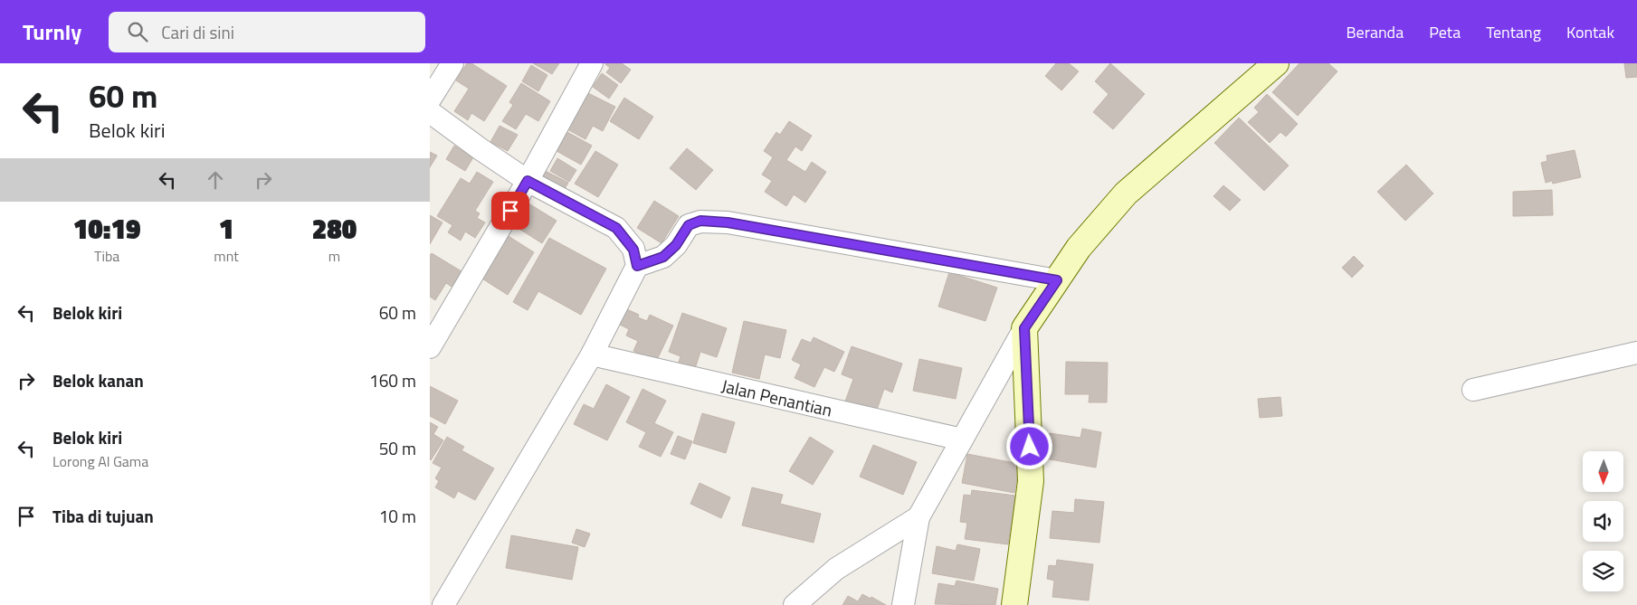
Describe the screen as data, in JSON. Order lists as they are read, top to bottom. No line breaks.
{"streets":{"street":["Jalan Penantian"]},"north":"bottom","page":{"header":"Turnly","search":"Cari di sini","nav":["Beranda","Peta","Tentang","Kontak"],"turn":["60 m","Belok kiri"],"eta":["10:19","Tiba","1","mnt","280","m"],"list":[{"name":"Belok kiri","value":"60 m"},{"name":"Belok kanan","value":"160 m"},{"name":"Belok kiri","note":"Lorong Al Gama","value":"50 m"},{"name":"Tiba di tujuan","value":"10 m"}]}}
